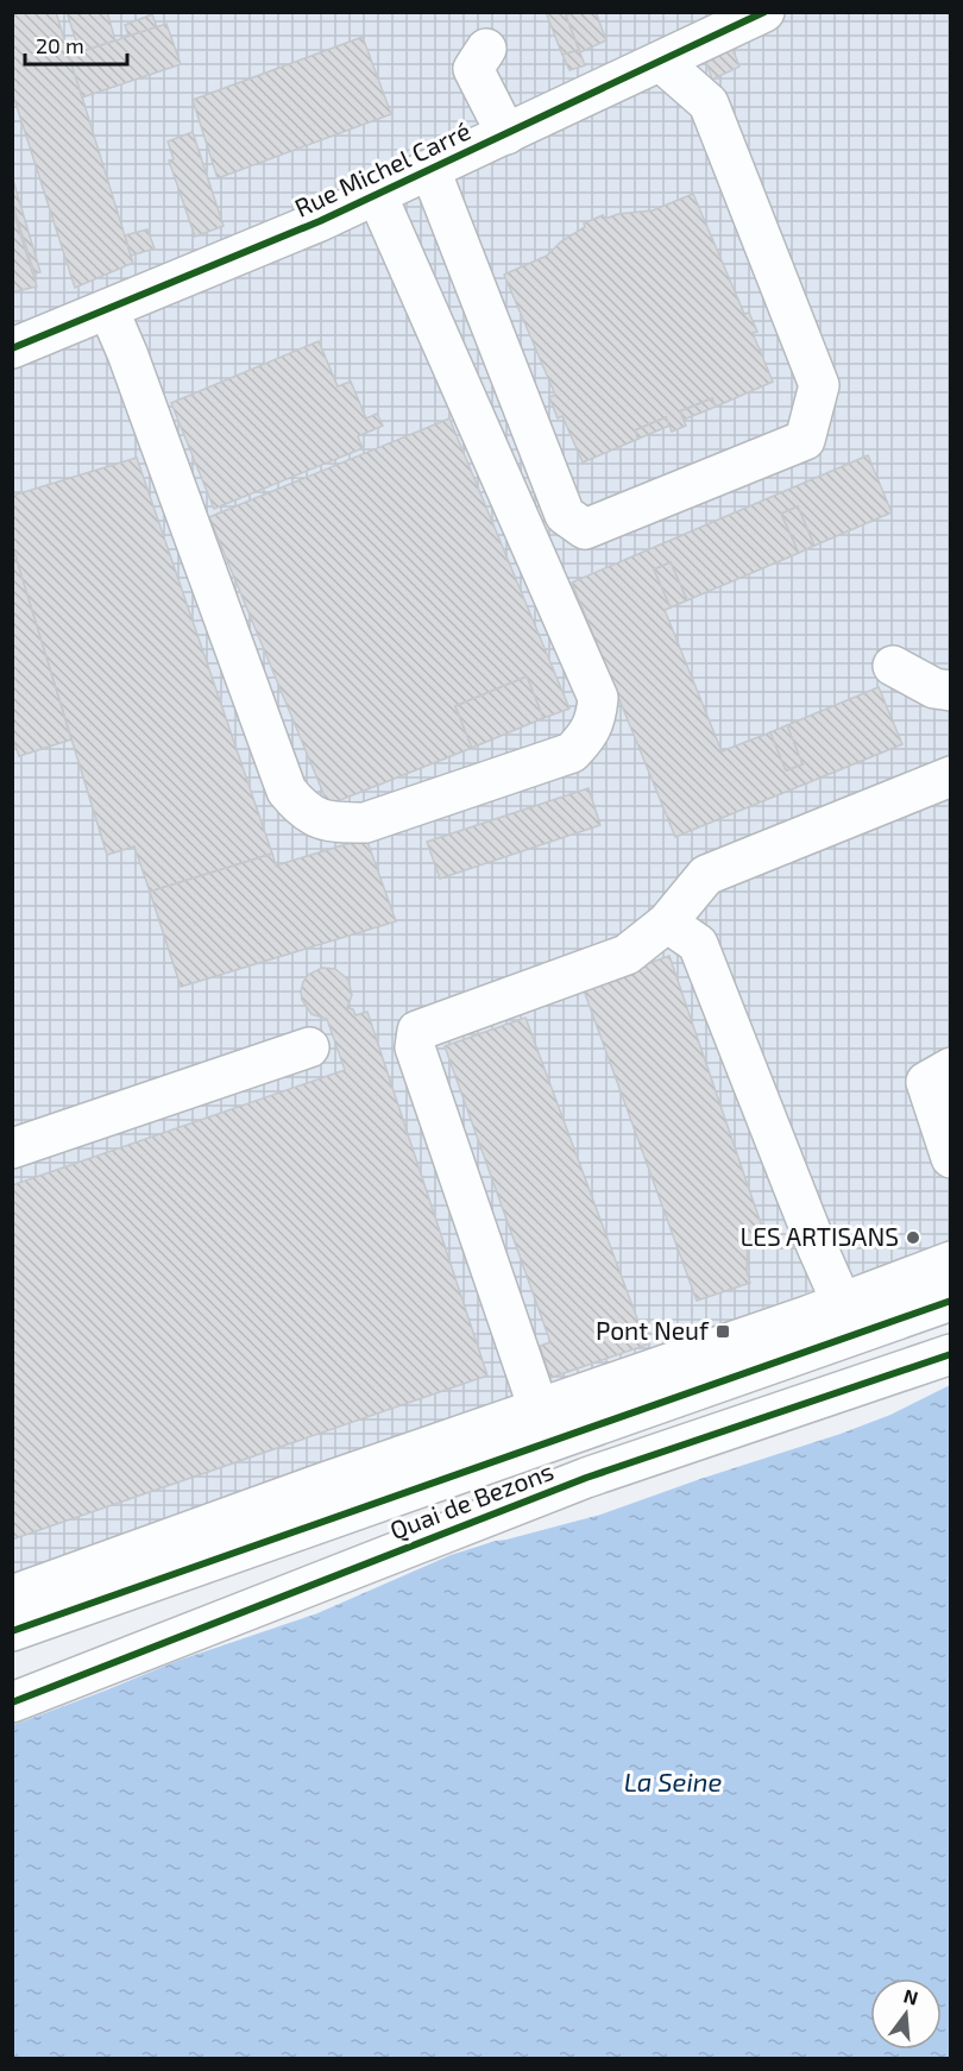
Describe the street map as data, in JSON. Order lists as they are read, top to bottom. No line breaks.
{"streets":{"main road":["Rue Michel Carré","Quai de Bezons"]},"water":["La Seine"],"places":{"other":["LES ARTISANS"],"transit":["Pont Neuf"]},"scale_bar":"20 m","north":"top"}
